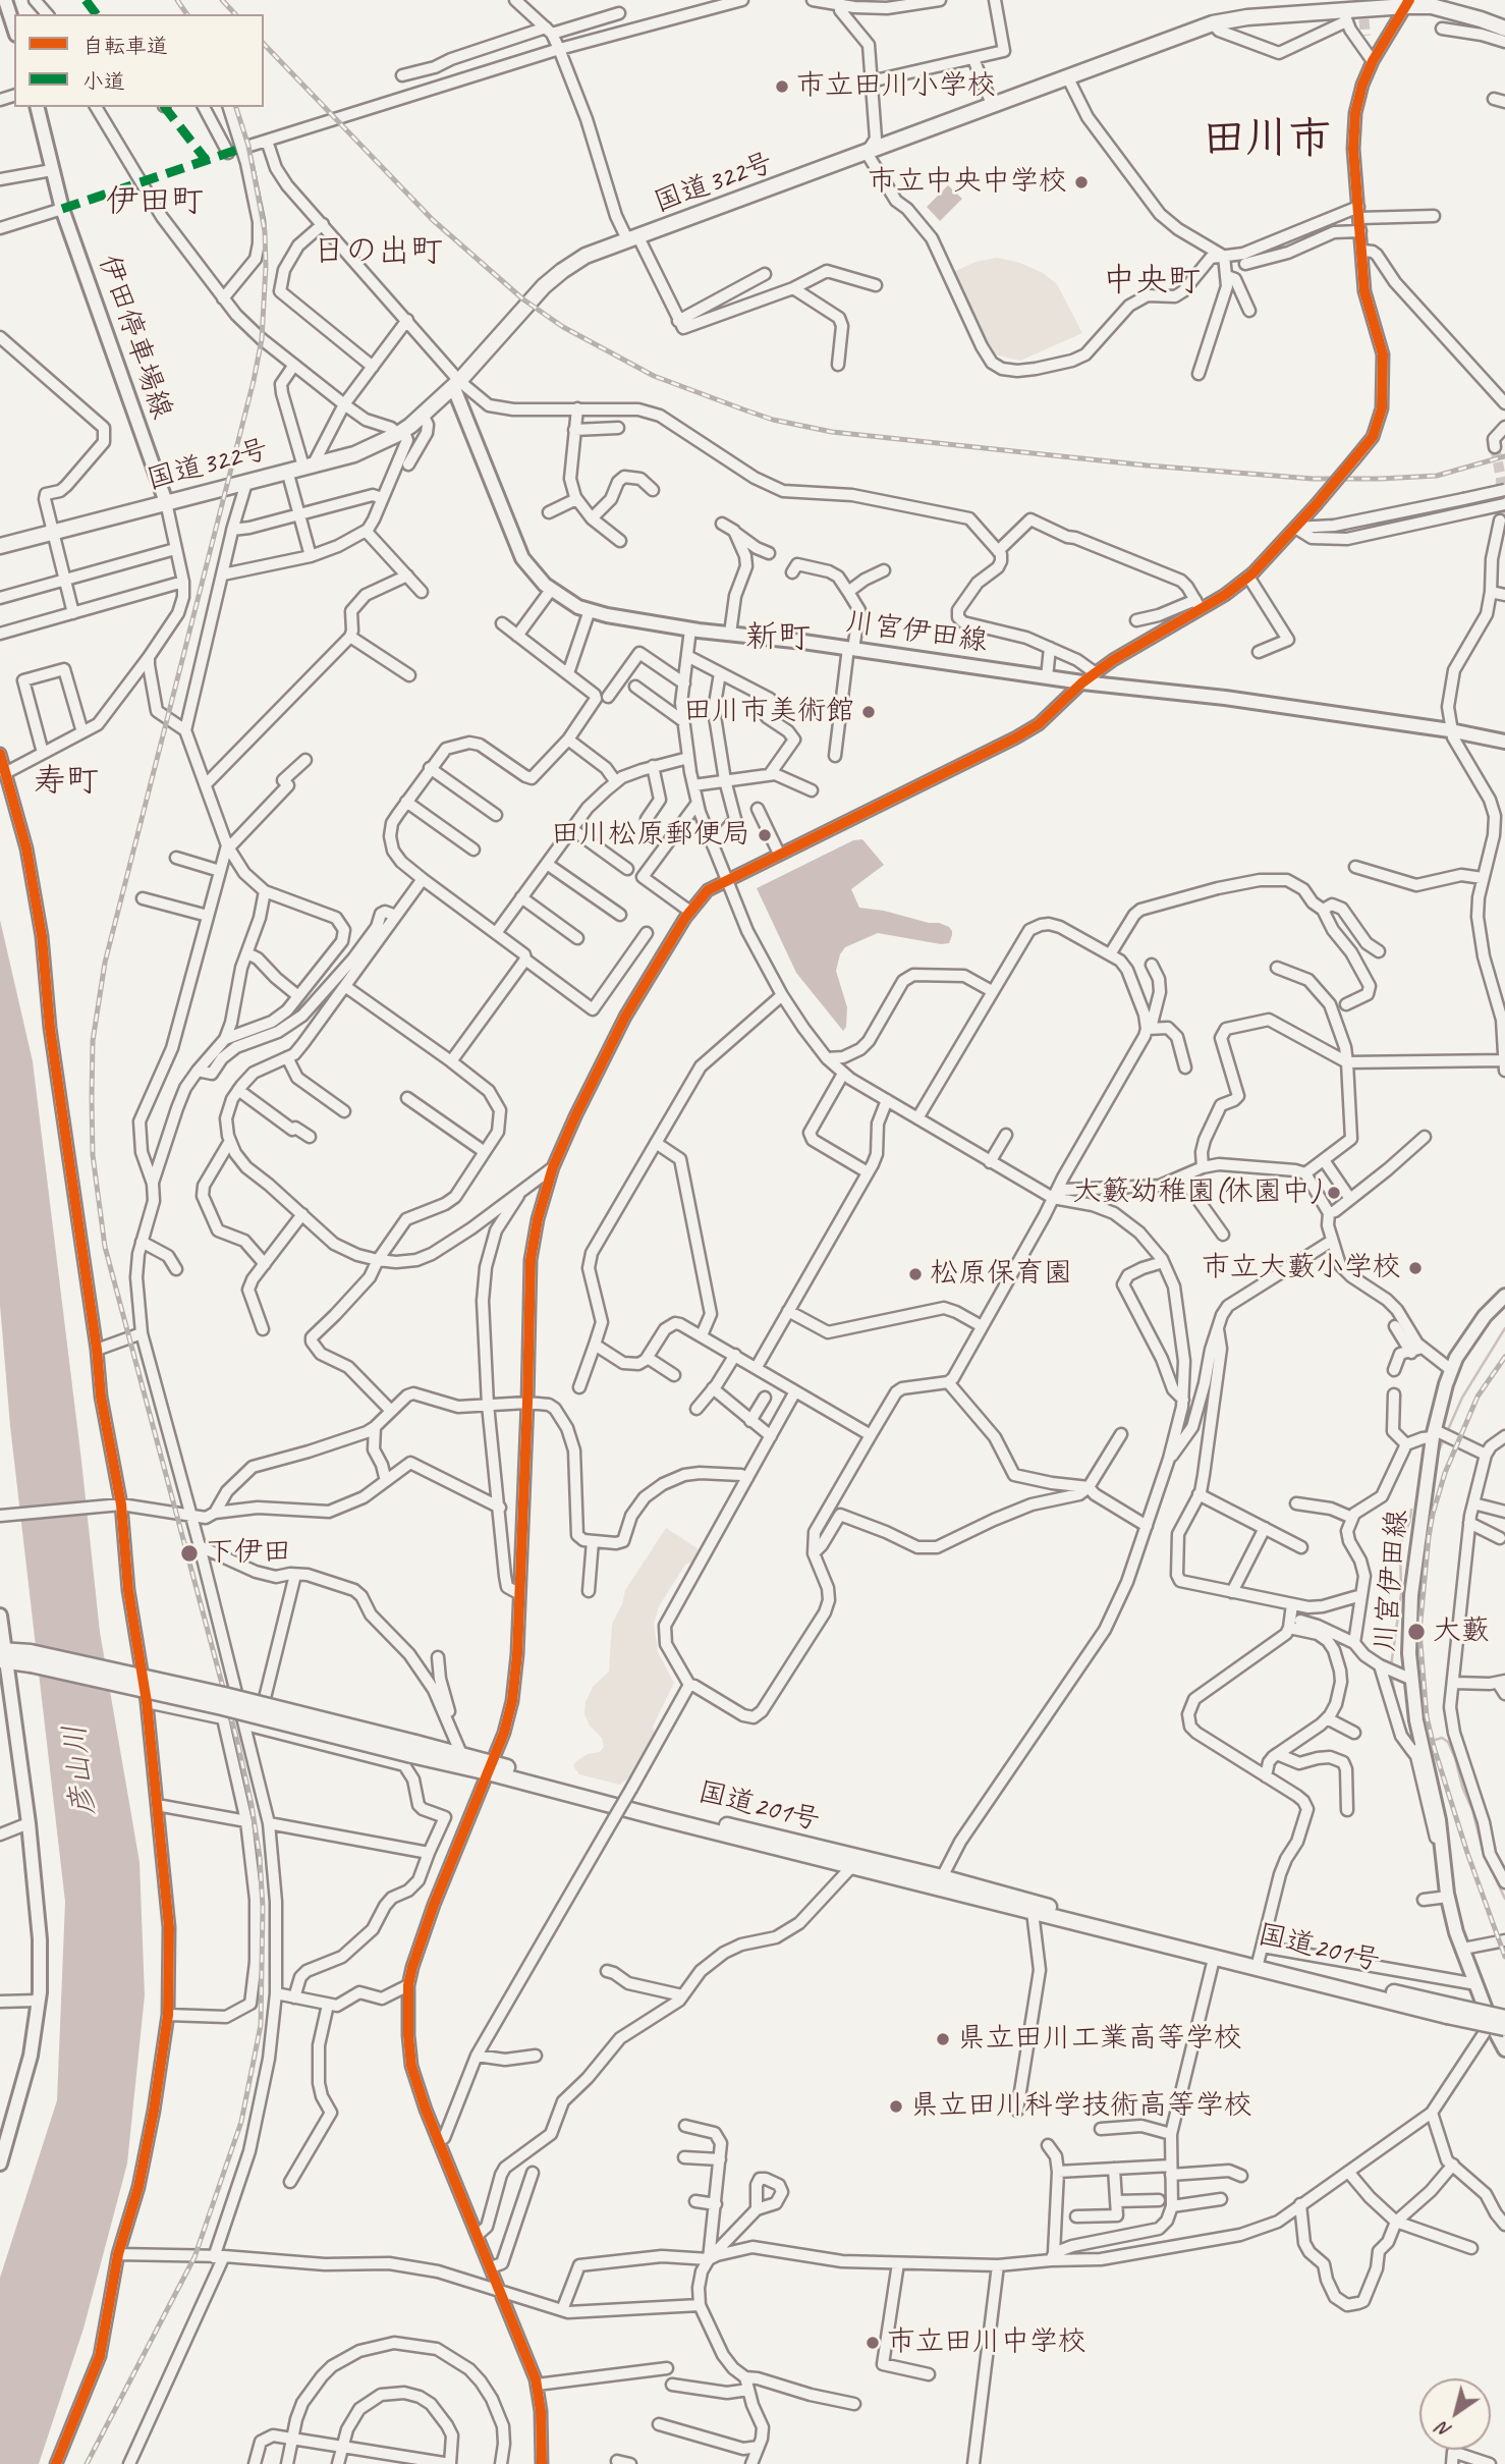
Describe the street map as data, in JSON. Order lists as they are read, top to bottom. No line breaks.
{"streets":{"highway":["国道322号","国道201号"],"main road":["伊田停車場線","川宮伊田線"]},"crossings":[["国道322号","伊田停車場線"],["国道322号","川宮伊田線"],["川宮伊田線","国道201号"]],"districts":["田川市","伊田町","日の出町","中央町","新町","寿町"],"water":["彦山川"],"places":["市立田川小学校","市立中央中学校","田川市美術館","田川松原郵便局","大籔幼稚園(休園中)","市立大藪小学校","松原保育園","下伊田","大藪","県立田川工業高等学校","県立田川科学技術高等学校","市立田川中学校"],"legend":["自転車道","小道"],"north":"bottom left"}
